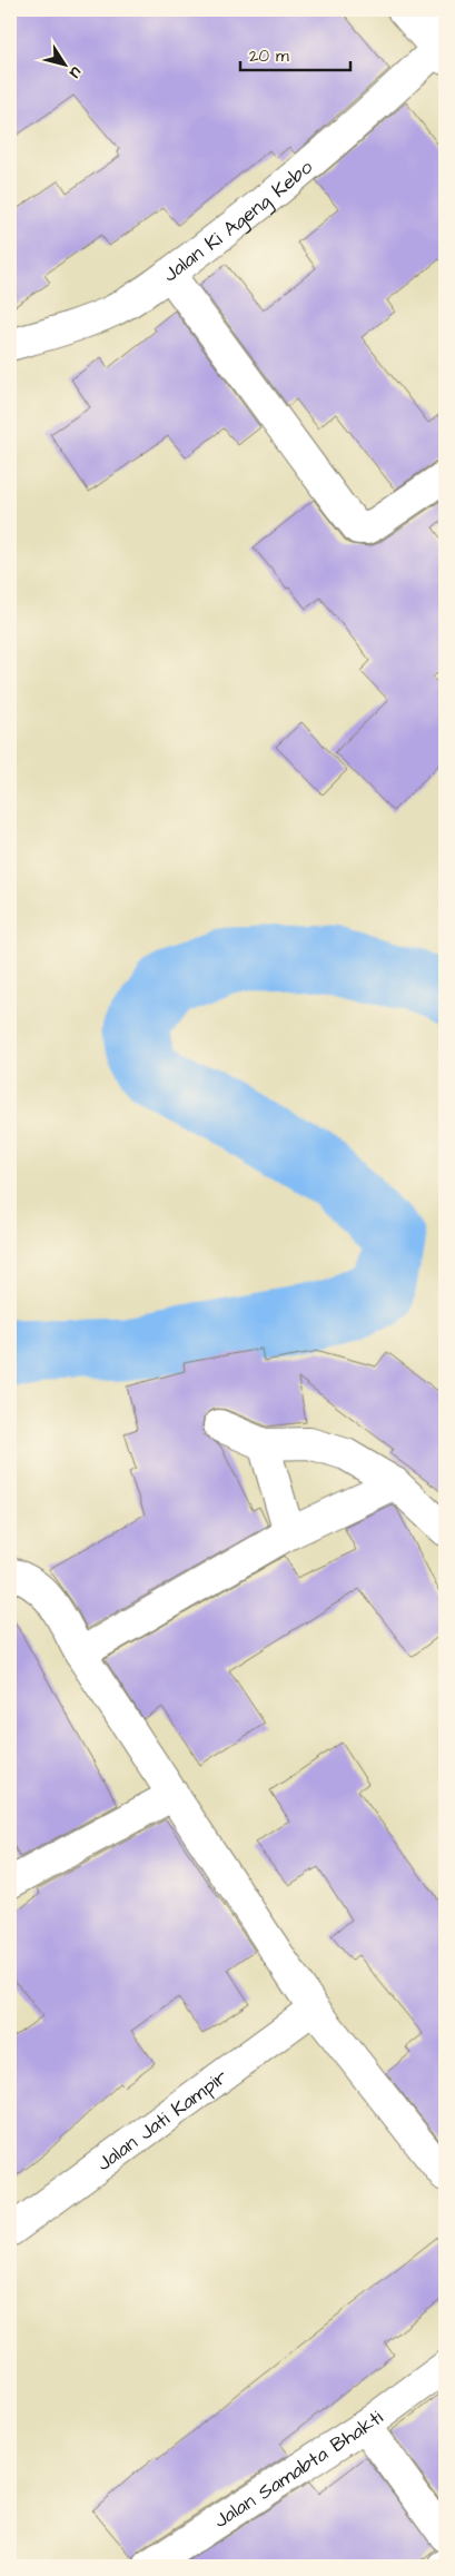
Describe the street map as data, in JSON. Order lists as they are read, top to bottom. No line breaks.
{"streets":{"street":["Jalan Ki Ageng Kebo","Jalan Jati Kampir","Jalan Samabta Bhakti"]},"scale_bar":"20 m","north":"bottom right"}
